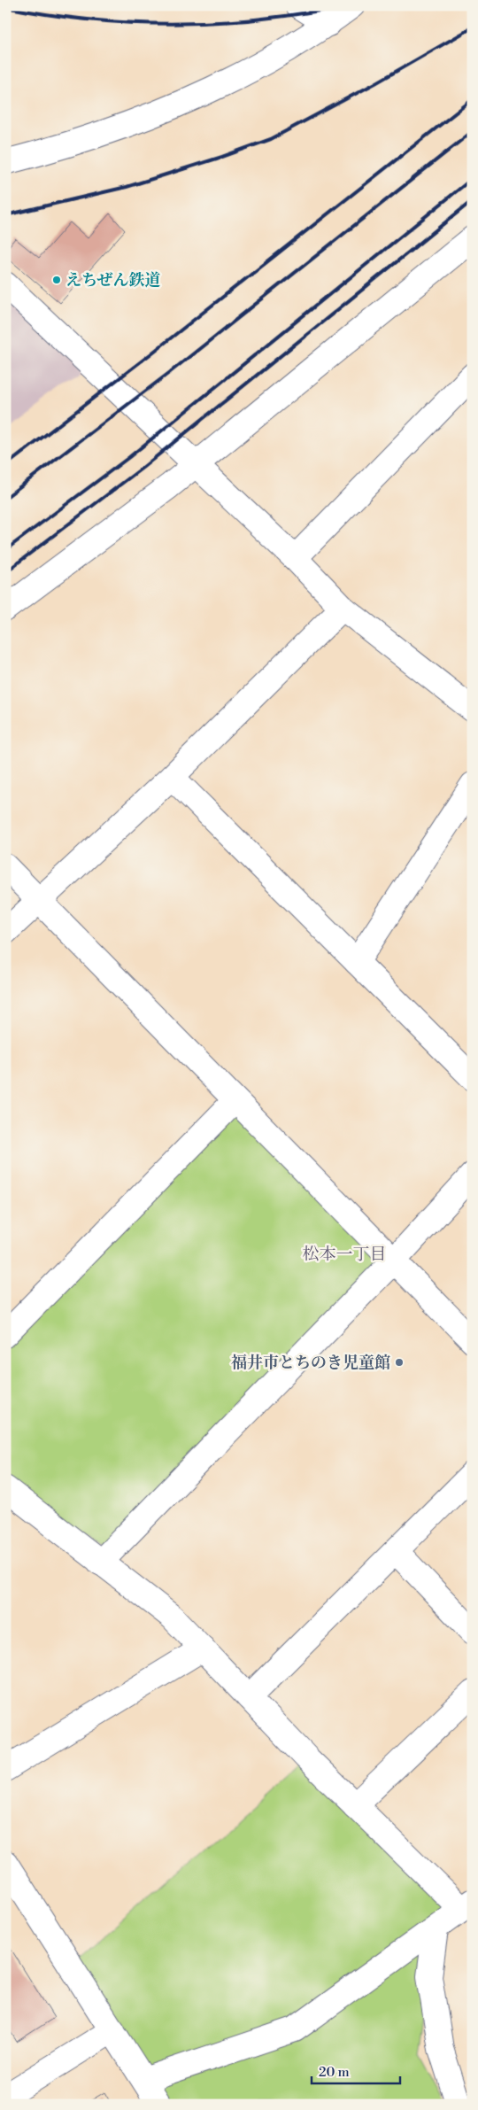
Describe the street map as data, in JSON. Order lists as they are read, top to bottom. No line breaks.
{"districts":["松本一丁目"],"places":["えちぜん鉄道","福井市とちのき児童館"],"scale_bar":"20 m"}
